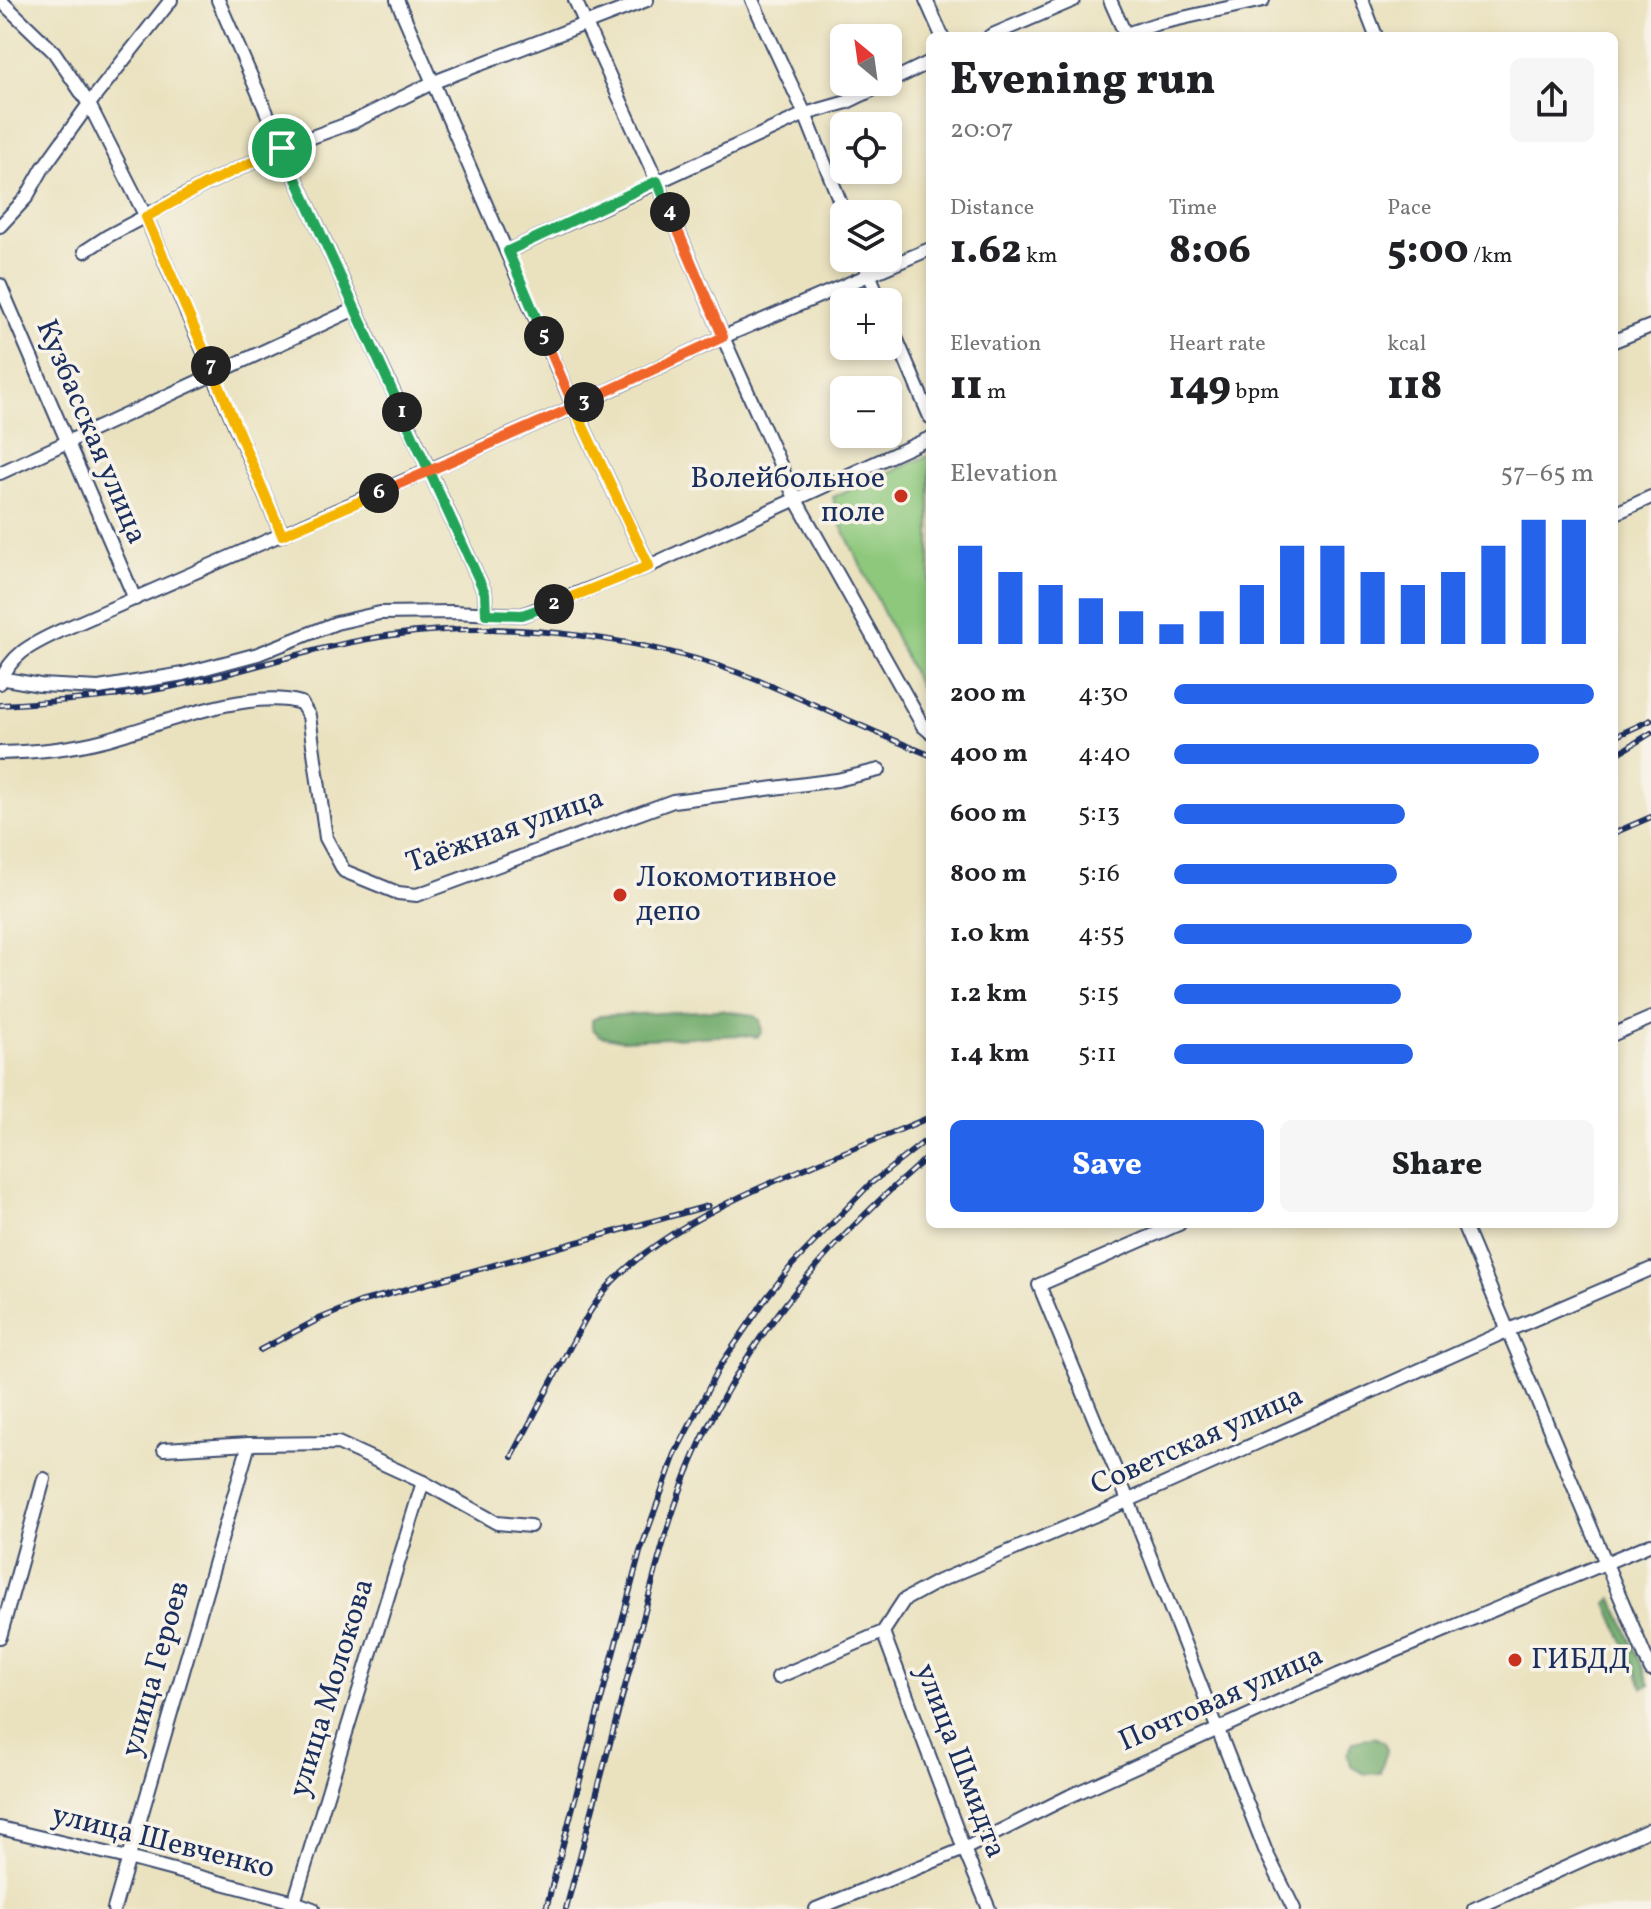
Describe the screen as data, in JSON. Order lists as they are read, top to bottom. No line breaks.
{"streets":{"street":["Кузбасская улица","Таёжная улица","Советская улица","улица Героев","улица Молокова","Почтовая улица","улица Шмидта","улица Шевченко"]},"crossings":[["Советская улица","улица Шмидта"],["улица Героев","улица Шевченко"],["улица Молокова","улица Шевченко"],["Почтовая улица","улица Шмидта"]],"places":["Волейбольное поле","Локомотивное депо","ГИБДД"],"north":"top left","page":{"map_buttons":["+","−"],"heading":["Evening run","20:07"],"stats":[["Distance","1.62 km"],["Time","8:06"],["Pace","5:00 /km"],["Elevation","11 m"],["Heart rate","149 bpm"],["kcal","118"]],"pins":["4","5","7","3","1","6","2"],"chart":["Elevation","57–65 m"],"list":[{"name":"200 m","note":"4:30"},{"name":"400 m","note":"4:40"},{"name":"600 m","note":"5:13"},{"name":"800 m","note":"5:16"},{"name":"1.0 km","note":"4:55"},{"name":"1.2 km","note":"5:15"},{"name":"1.4 km","note":"5:11"}],"buttons":["Save","Share"]}}
